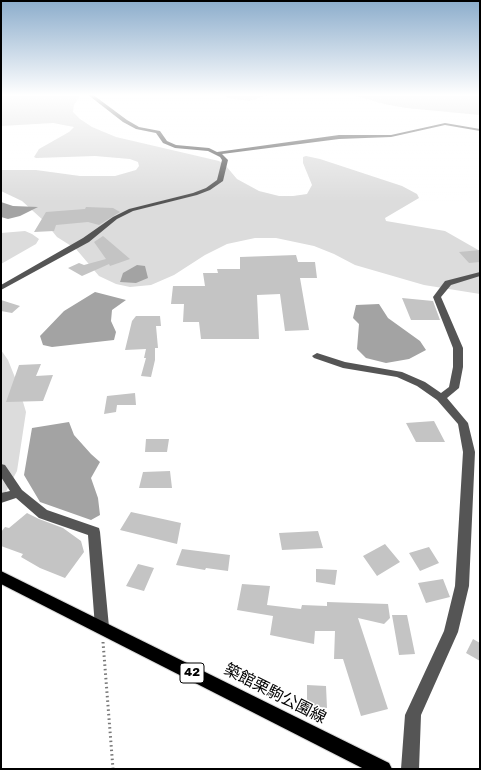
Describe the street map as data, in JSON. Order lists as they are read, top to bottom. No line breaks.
{"streets":{"main road":["42","築館栗駒公園線"]}}
